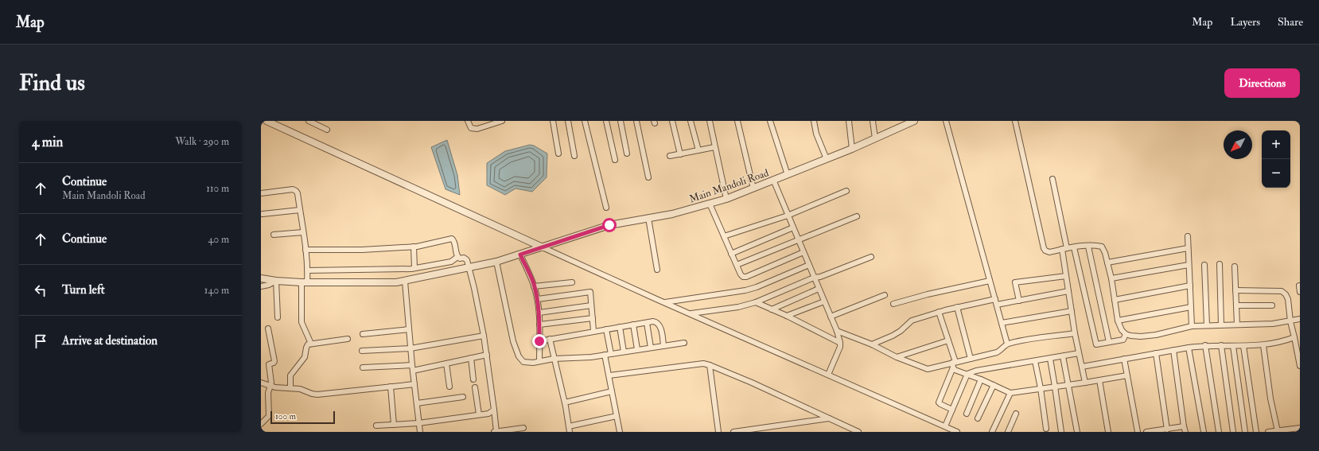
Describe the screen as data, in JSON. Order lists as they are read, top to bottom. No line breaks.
{"streets":{"street":["Main Mandoli Road"]},"scale_bar":"100 m","north":"bottom left","page":{"header":"Map","nav":["Map","Layers","Share"],"buttons":"Directions","title":"Find us","heading":["4 min","Walk · 290 m"],"map_buttons":["+","−"],"list":[["Continue","Main Mandoli Road","110 m"],["Continue","40 m"],["Turn left","140 m"],"Arrive at destination"],"scale":"100 m"}}
